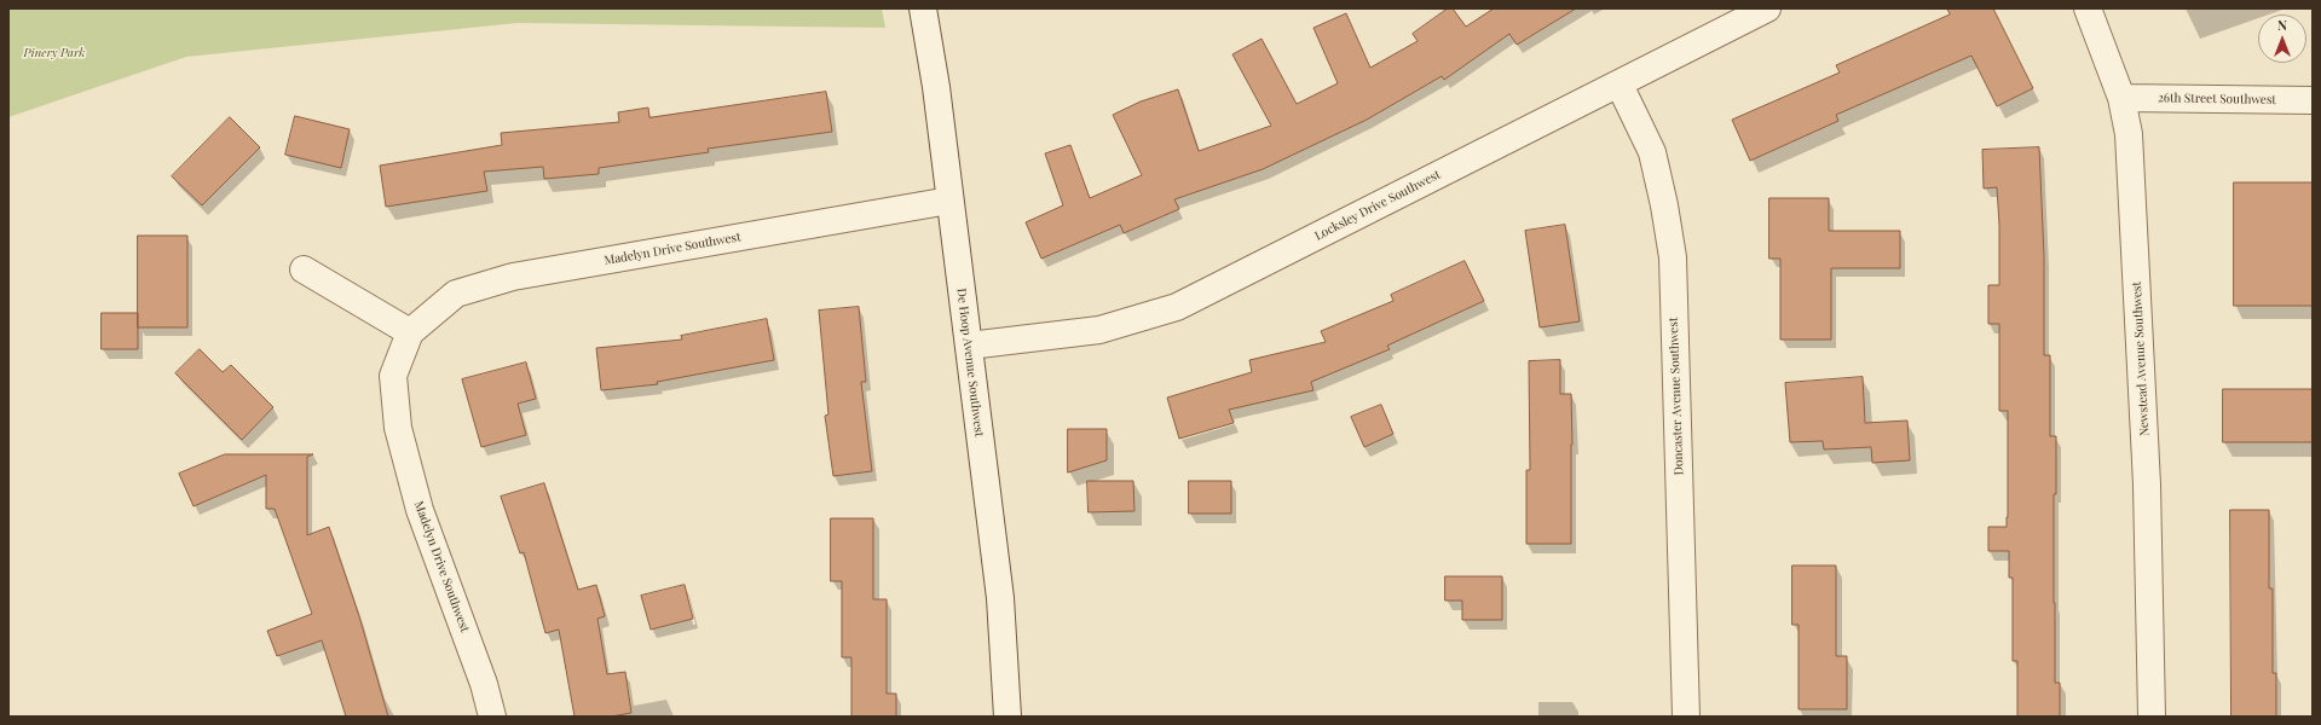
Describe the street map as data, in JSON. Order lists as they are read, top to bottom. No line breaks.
{"streets":{"street":["26th Street Southwest","Locksley Drive Southwest","Madelyn Drive Southwest","Newstead Avenue Southwest","De Hoop Avenue Southwest","Doncaster Avenue Southwest"]},"crossings":[["26th Street Southwest","Newstead Avenue Southwest"],["Locksley Drive Southwest","De Hoop Avenue Southwest"],["Locksley Drive Southwest","Doncaster Avenue Southwest"],["Madelyn Drive Southwest","De Hoop Avenue Southwest"]],"parks":["Pinery Park"],"north":"top"}
